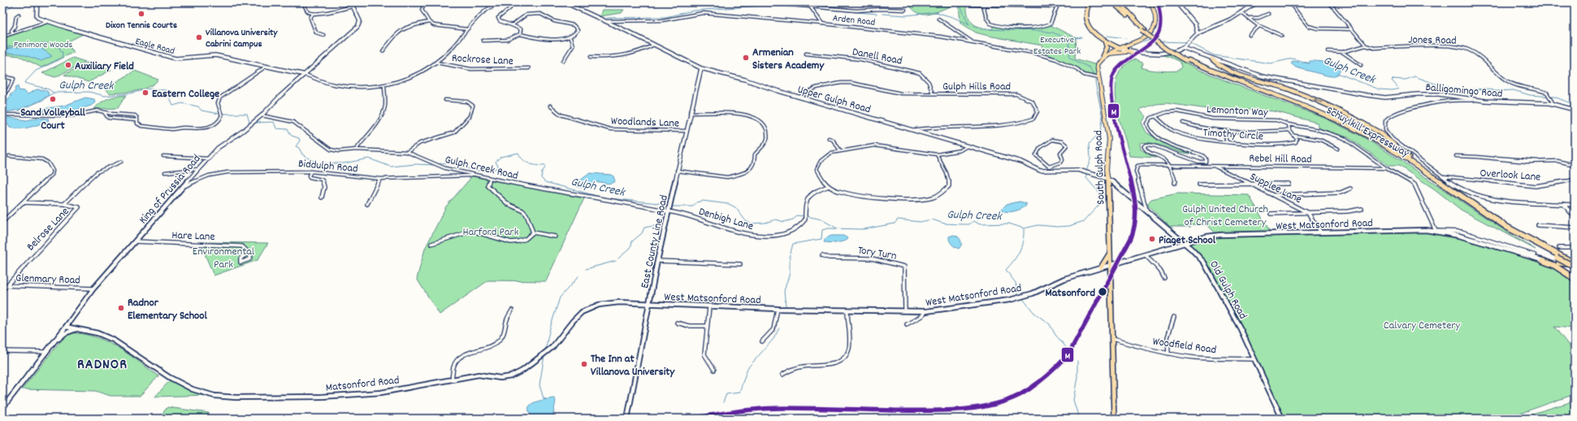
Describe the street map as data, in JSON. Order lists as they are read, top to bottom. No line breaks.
{"streets":{"highway":["Schuylkill Expressway"],"main road":["South Gulph Road"],"street":["Arden Road","Jones Road","Eagle Road","Danell Road","Rockrose Lane","Gulph Hills Road","Balligomingo Road","Upper Gulph Road","Lemonton Way","Woodlands Lane","Timothy Circle","Rebel Hill Road","Biddulph Road","Gulph Creek Road","Overlook Lane","Supplee Lane","King of Prussia Road","Denbigh Lane","West Matsonford Road","Belrose Lane","Hare Lane","East County Line Road","Tory Turn","Glenmary Road","Old Gulph Road","Woodfield Road","Matsonford Road"]},"crossings":[["Arden Road","Upper Gulph Road"],["Arden Road","South Gulph Road"],["Jones Road","Balligomingo Road"],["Eagle Road","King of Prussia Road"],["Danell Road","Gulph Hills Road"],["Gulph Hills Road","Upper Gulph Road"],["Upper Gulph Road","South Gulph Road"],["Upper Gulph Road","East County Line Road"],["Upper Gulph Road","Old Gulph Road"],["Lemonton Way","Timothy Circle"],["Lemonton Way","Rebel Hill Road"],["Woodlands Lane","East County Line Road"],["Rebel Hill Road","Supplee Lane"],["Rebel Hill Road","West Matsonford Road"],["Rebel Hill Road","Old Gulph Road"],["Biddulph Road","Gulph Creek Road"],["Biddulph Road","King of Prussia Road"],["Gulph Creek Road","King of Prussia Road"],["Gulph Creek Road","Denbigh Lane"],["Gulph Creek Road","East County Line Road"],["South Gulph Road","West Matsonford Road"],["South Gulph Road","Old Gulph Road"],["South Gulph Road","Woodfield Road"],["Supplee Lane","West Matsonford Road"],["King of Prussia Road","Hare Lane"],["King of Prussia Road","Glenmary Road"],["King of Prussia Road","Matsonford Road"],["Denbigh Lane","East County Line Road"],["West Matsonford Road","East County Line Road"],["West Matsonford Road","Tory Turn"],["West Matsonford Road","Old Gulph Road"],["West Matsonford Road","Matsonford Road"],["Belrose Lane","Glenmary Road"],["East County Line Road","Matsonford Road"],["Old Gulph Road","Woodfield Road"]],"districts":["RADNOR"],"water":["Gulph Creek"],"parks":["Executive Estates Park","Fenimore Woods","Gulph United Church of Christ Cemetery","Harford Park","Environmental Park","Calvary Cemetery"],"places":["Dixon Tennis Courts","Villanova University Cabrini Campus","Armenian Sisters Academy","Auxiliary Field","Eastern College","Sand Volleyball Court","Piaget School","Matsonford","Radnor Elementary School","The Inn at Villanova University"],"lines":["transit line M"]}
